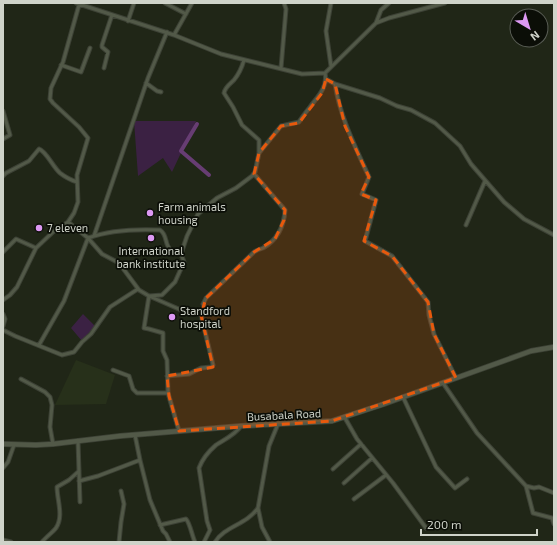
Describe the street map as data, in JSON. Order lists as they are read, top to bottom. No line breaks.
{"streets":{"street":["Busabala Road"]},"places":["Farm animals housing","7 eleven","International bank institute","Standford hospital"],"scale_bar":"200 m","north":"bottom right"}
